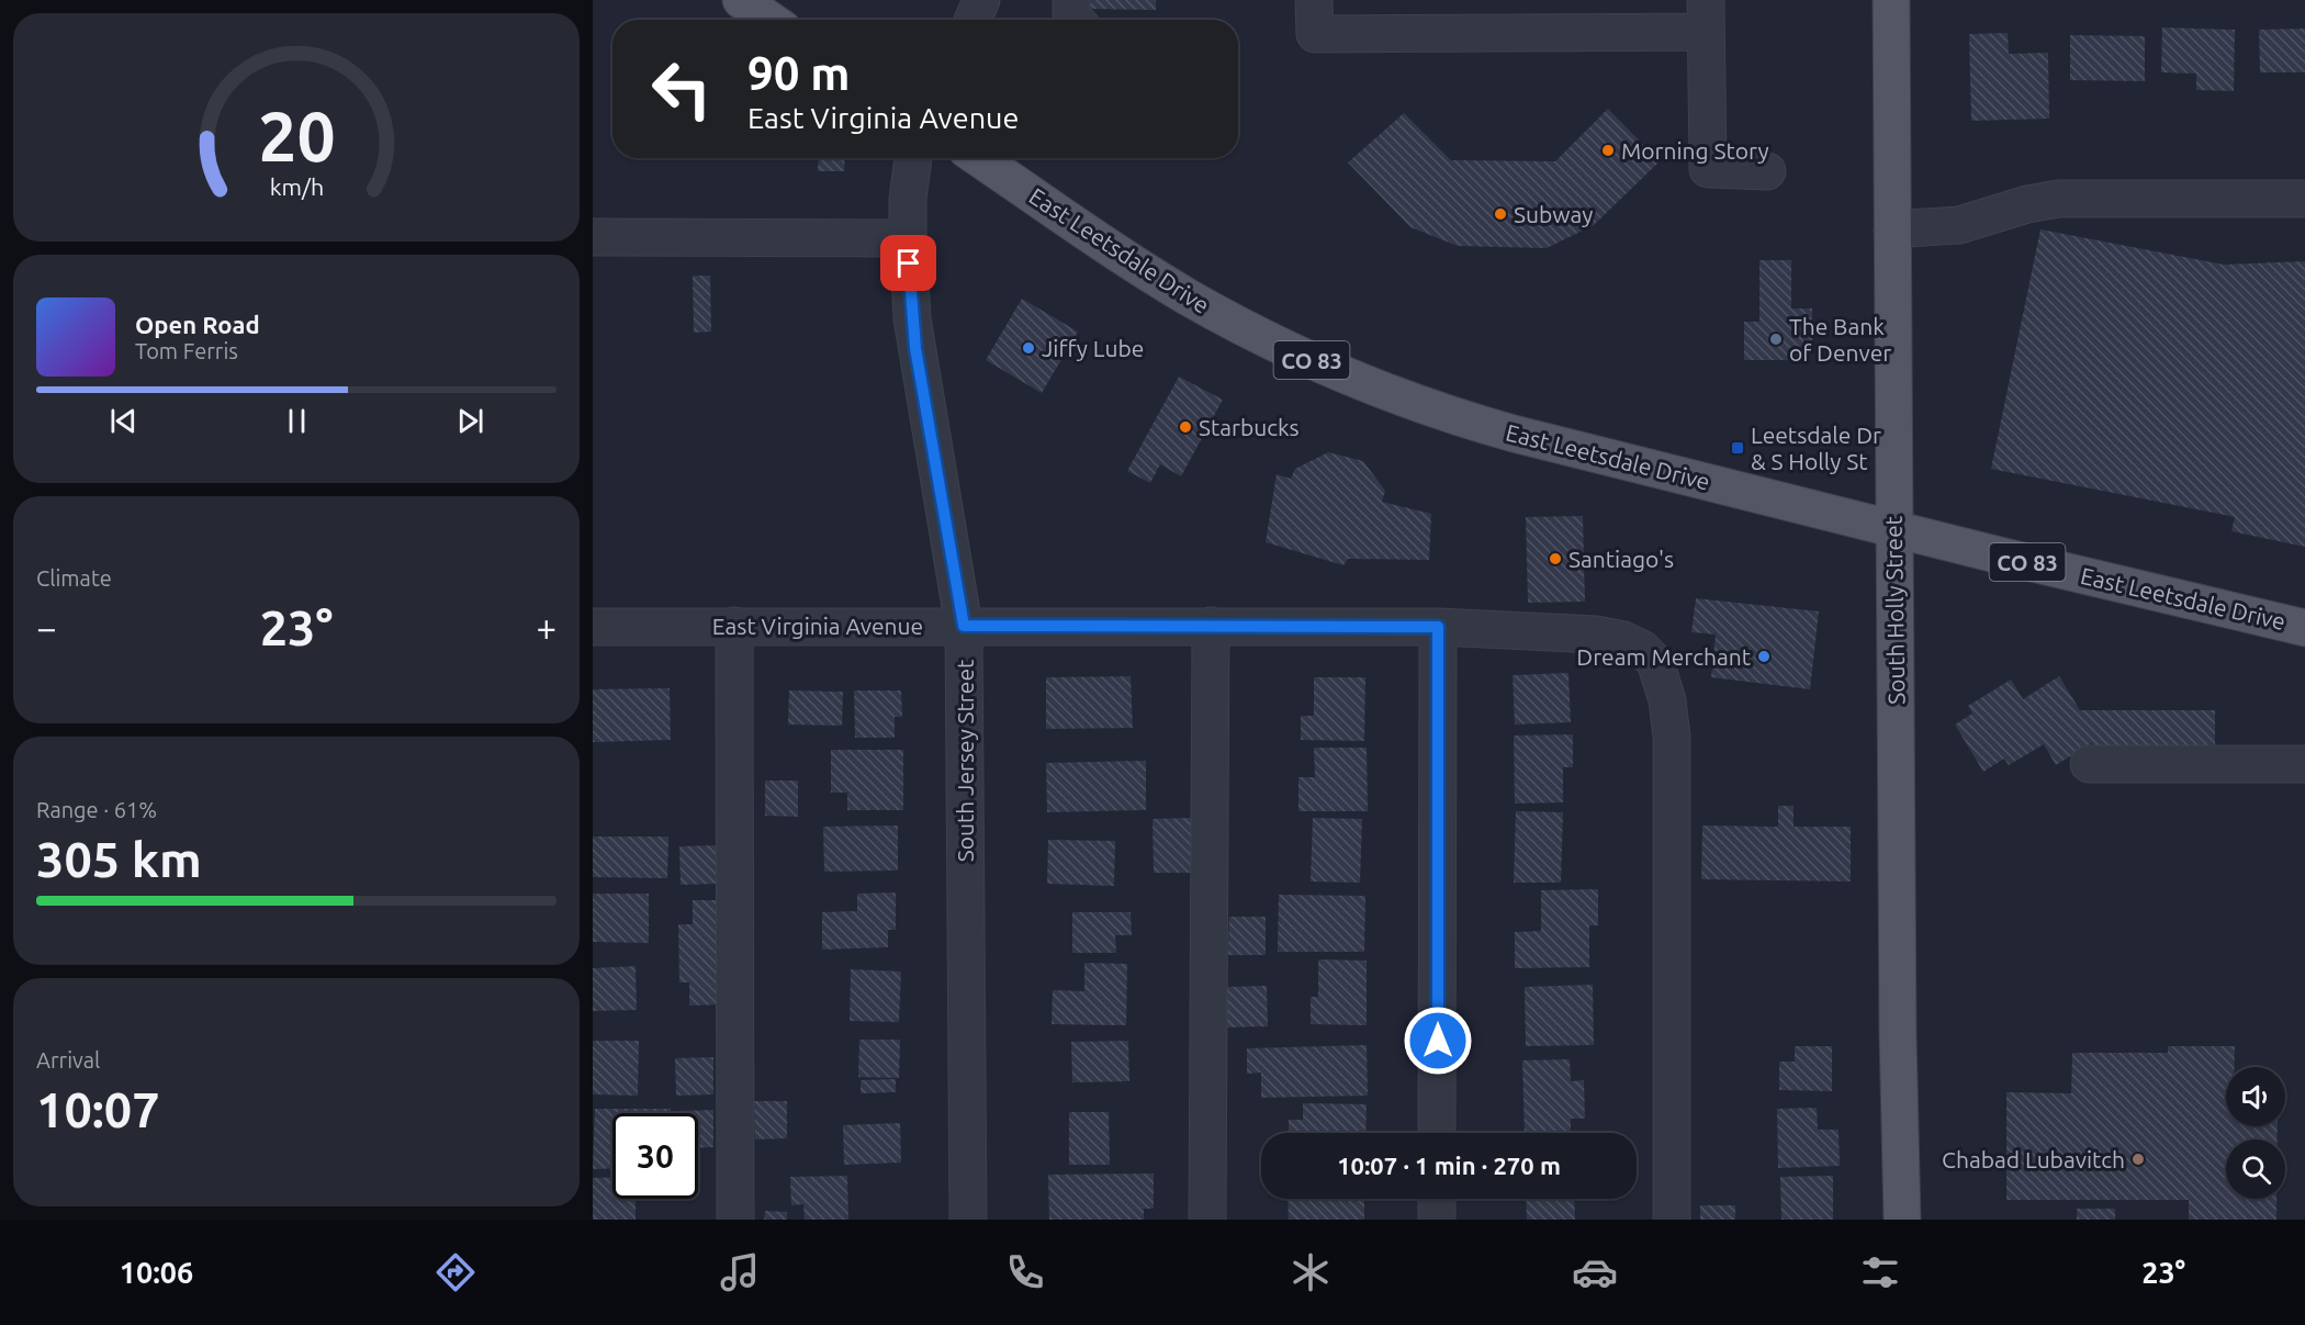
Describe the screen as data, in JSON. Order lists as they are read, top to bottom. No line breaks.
{"streets":{"main road":["East Leetsdale Drive","CO 83","South Holly Street"],"street":["East Virginia Avenue","South Jersey Street"]},"crossings":[["East Leetsdale Drive","South Holly Street"],["East Virginia Avenue","South Jersey Street"]],"places":{"other":["Morning Story","Subway","The Bank of Denver","Jiffy Lube","Starbucks","Santiago's","Dream Merchant","Chabad Lubavitch"],"transit":["Leetsdale Dr & S Holly St"]},"page":{"turn":["90 m","East Virginia Avenue"],"song":["Open Road","Tom Ferris"],"tile":["Climate",["Range · 61%","305 km"],["Arrival","10:07"]],"heat":["−","23°","+"],"limit":"30","trip":"10:07 · 1 min · 270 m","tabs":["10:06","23°"],"gauge":["20","km/h"]}}
